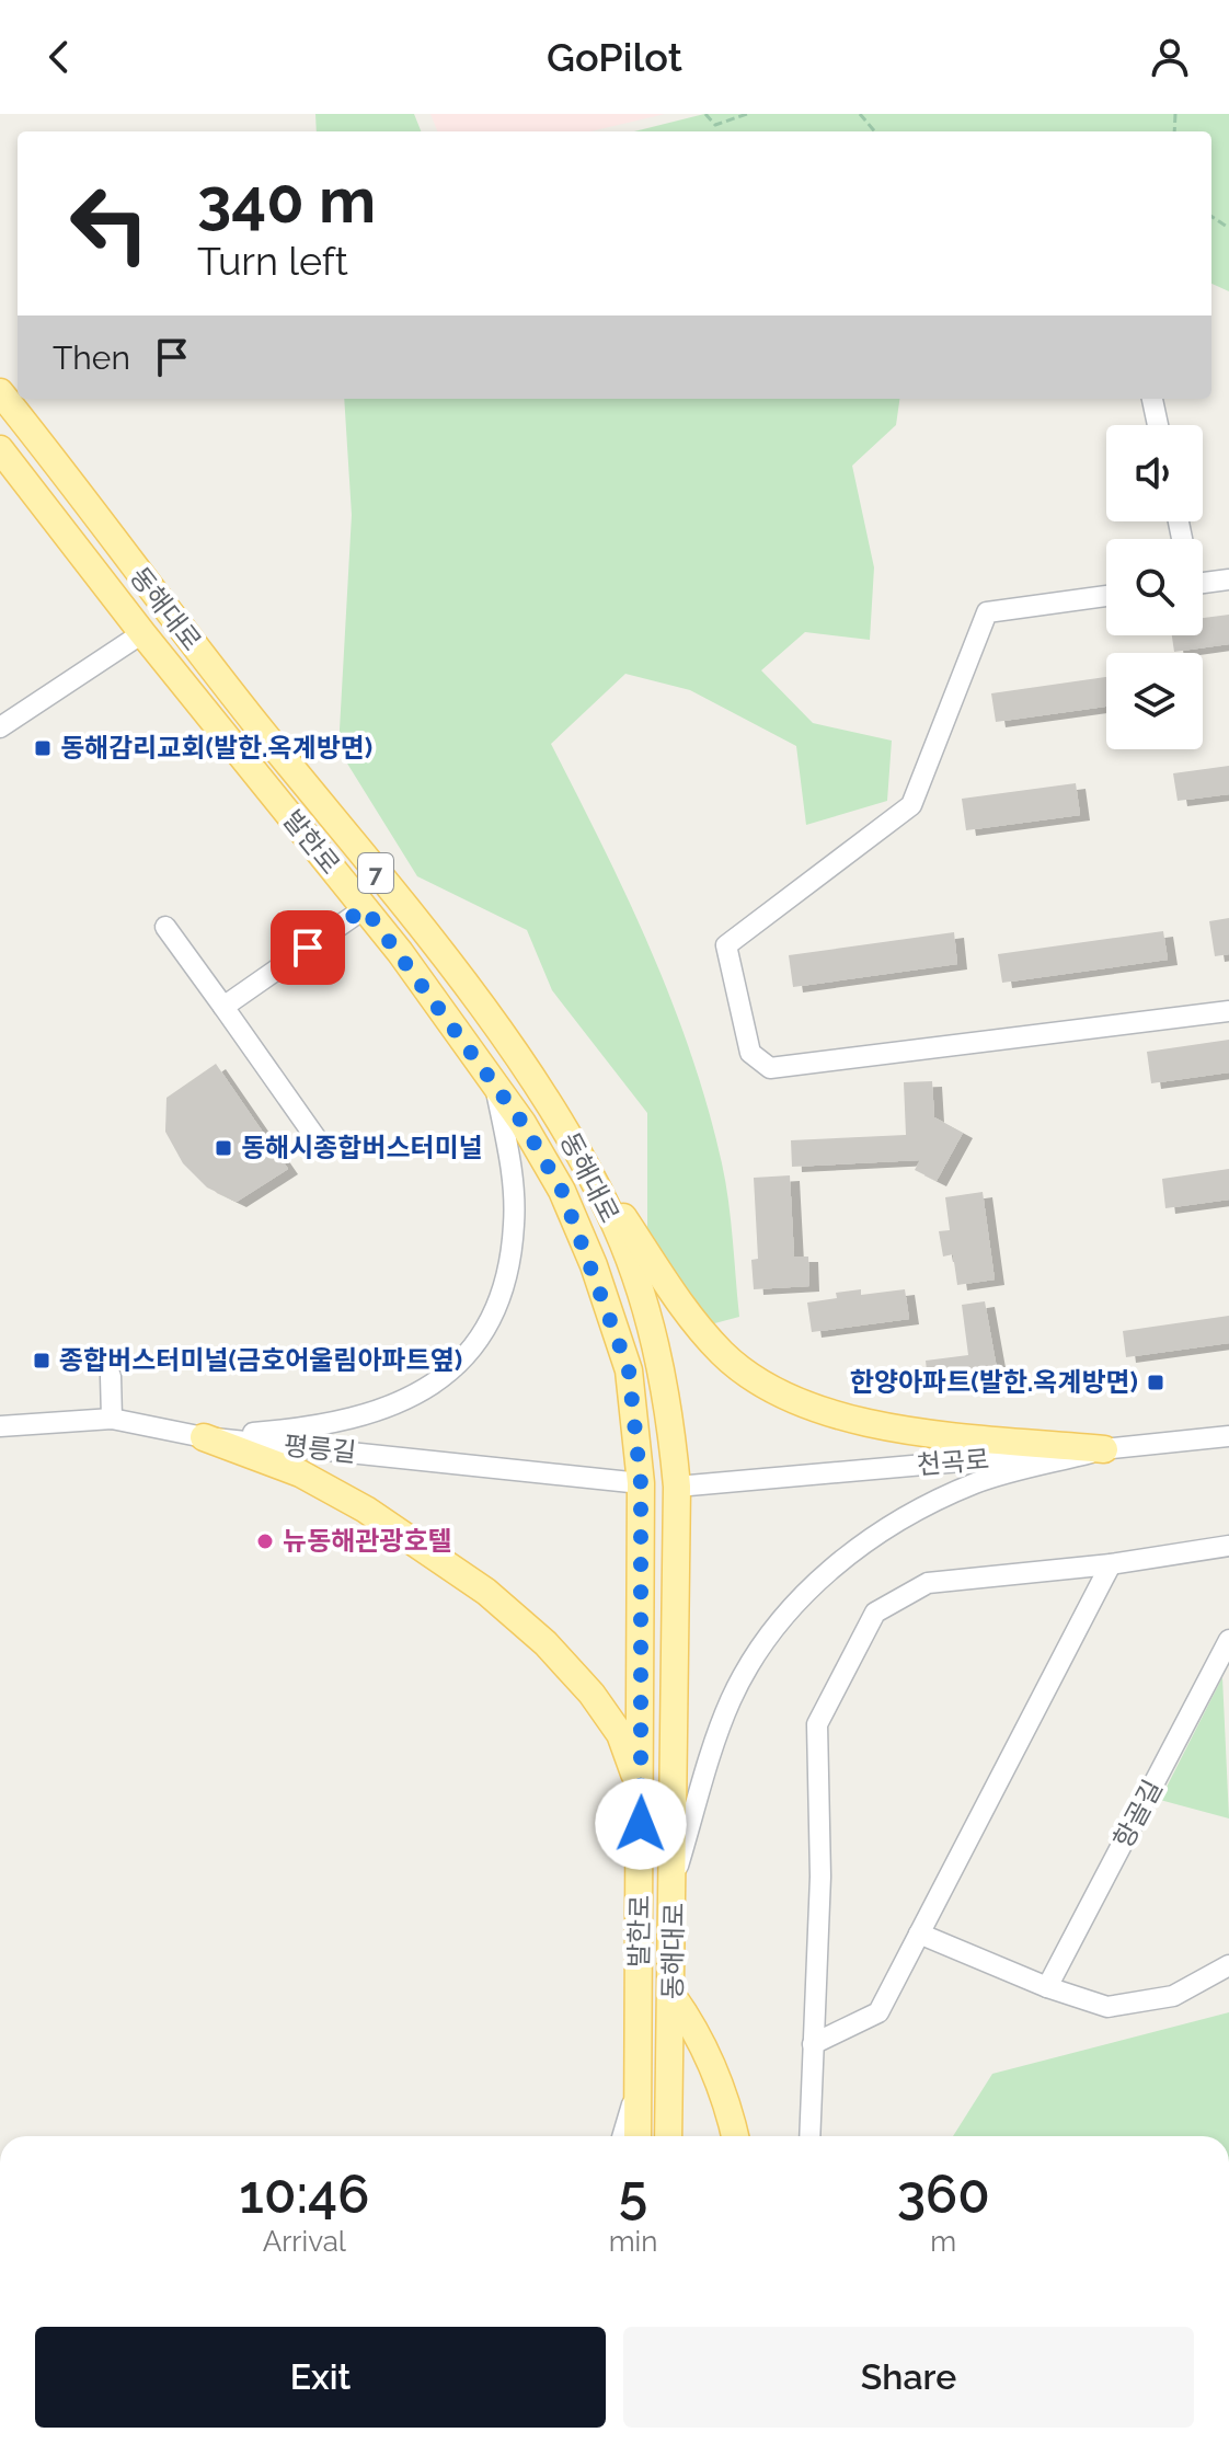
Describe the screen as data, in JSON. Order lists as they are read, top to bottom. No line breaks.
{"streets":{"main road":["동해대로","발한로","7"],"street":["평릉길","천곡로","항골길"]},"crossings":[["동해대로","천곡로"],["발한로","평릉길"]],"places":{"transit":["동해감리교회(발한.옥계방면)","동해시종합버스터미널","종합버스터미널(금호어울림아파트옆)","한양아파트(발한.옥계방면)"],"other":["뉴동해관광호텔"]},"page":{"header":"GoPilot","turn":["340 m","Turn left"],"then":"Then","eta":["10:46","Arrival","5","min","360","m"],"buttons":["Exit","Share"]}}
